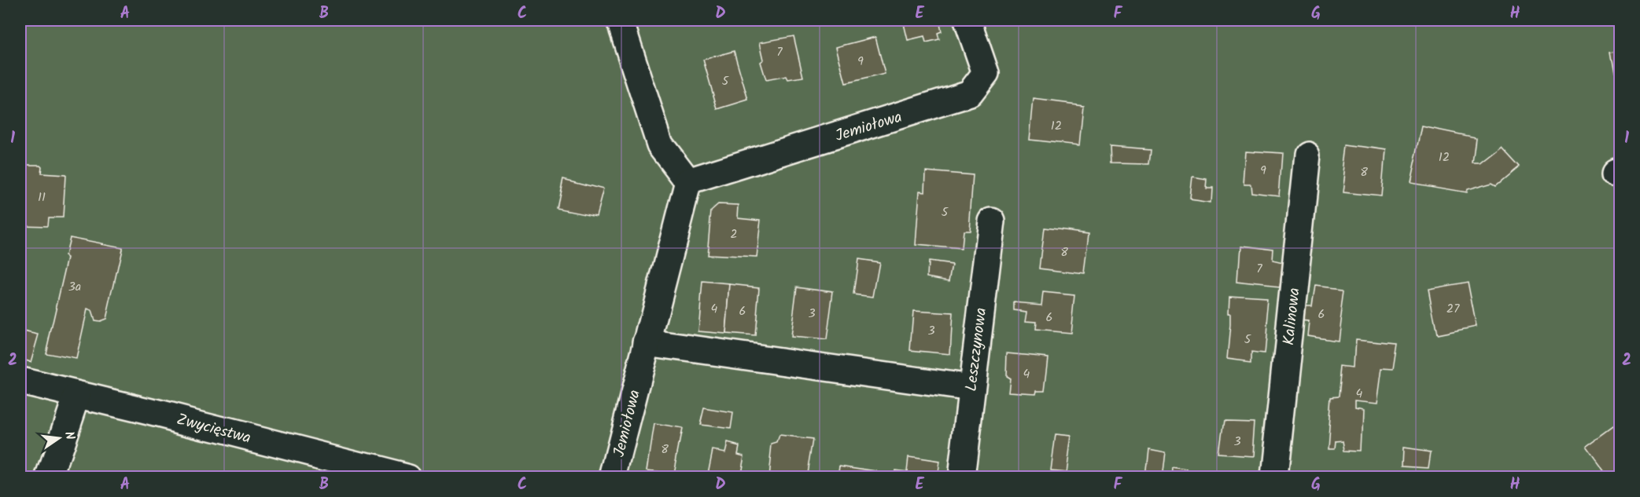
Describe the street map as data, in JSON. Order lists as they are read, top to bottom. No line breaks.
{"streets":{"street":["Jemiołowa","Kalinowa","Leszczynowa","Zwycięstwa"]},"house_numbers":["7","9","5","12","12","9","8","11","5","2","8","7","3a","4","27","6","3","6","6","3","5","4","4","3","8"],"north":"right","grid":{"columns":["A","B","C","D","E","F","G","H"],"rows":["1","2"]}}
